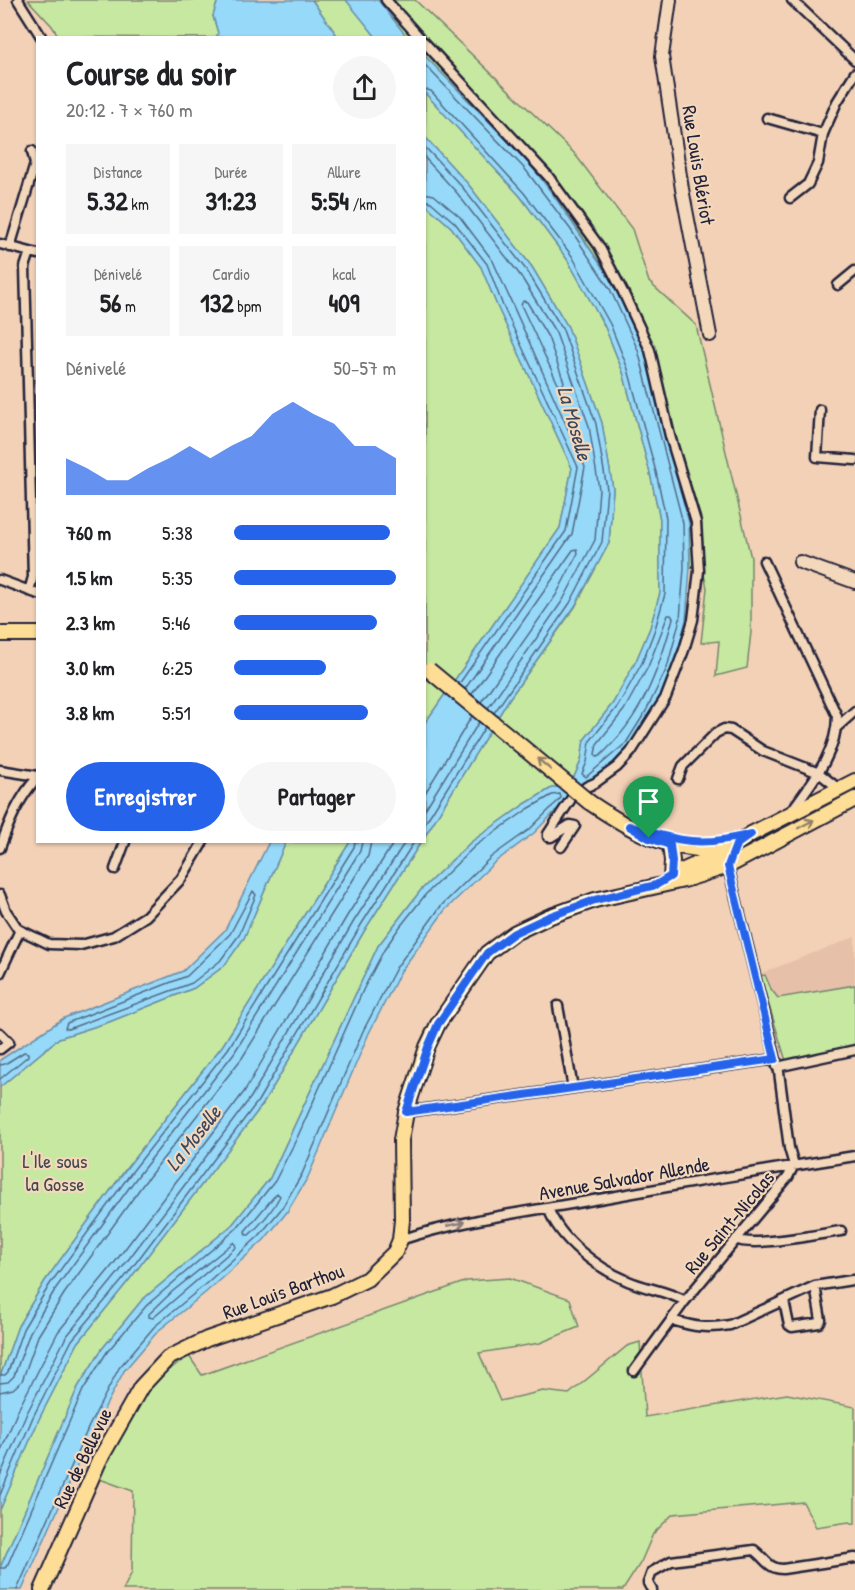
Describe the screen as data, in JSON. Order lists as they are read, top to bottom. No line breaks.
{"streets":{"main road":["Rue Louis Barthou","Rue de Bellevue"],"street":["Rue Louis Blériot","Avenue Salvador Allende","Rue Saint-Nicolas"]},"crossings":[["Avenue Salvador Allende","Rue Saint-Nicolas"],["Avenue Salvador Allende","Rue Louis Barthou"],["Rue Louis Barthou","Rue de Bellevue"]],"water":["La Moselle"],"parks":["L'Ile sous la Gosse"],"page":{"heading":["Course du soir","20:12 · 7 × 760 m"],"stats":[["Distance","5.32 km"],["Durée","31:23"],["Allure","5:54 /km"],["Dénivelé","56 m"],["Cardio","132 bpm"],["kcal","409"]],"chart":["Dénivelé","50–57 m"],"list":[{"name":"760 m","note":"5:38"},{"name":"1.5 km","note":"5:35"},{"name":"2.3 km","note":"5:46"},{"name":"3.0 km","note":"6:25"},{"name":"3.8 km","note":"5:51"}],"buttons":["Enregistrer","Partager"]}}
